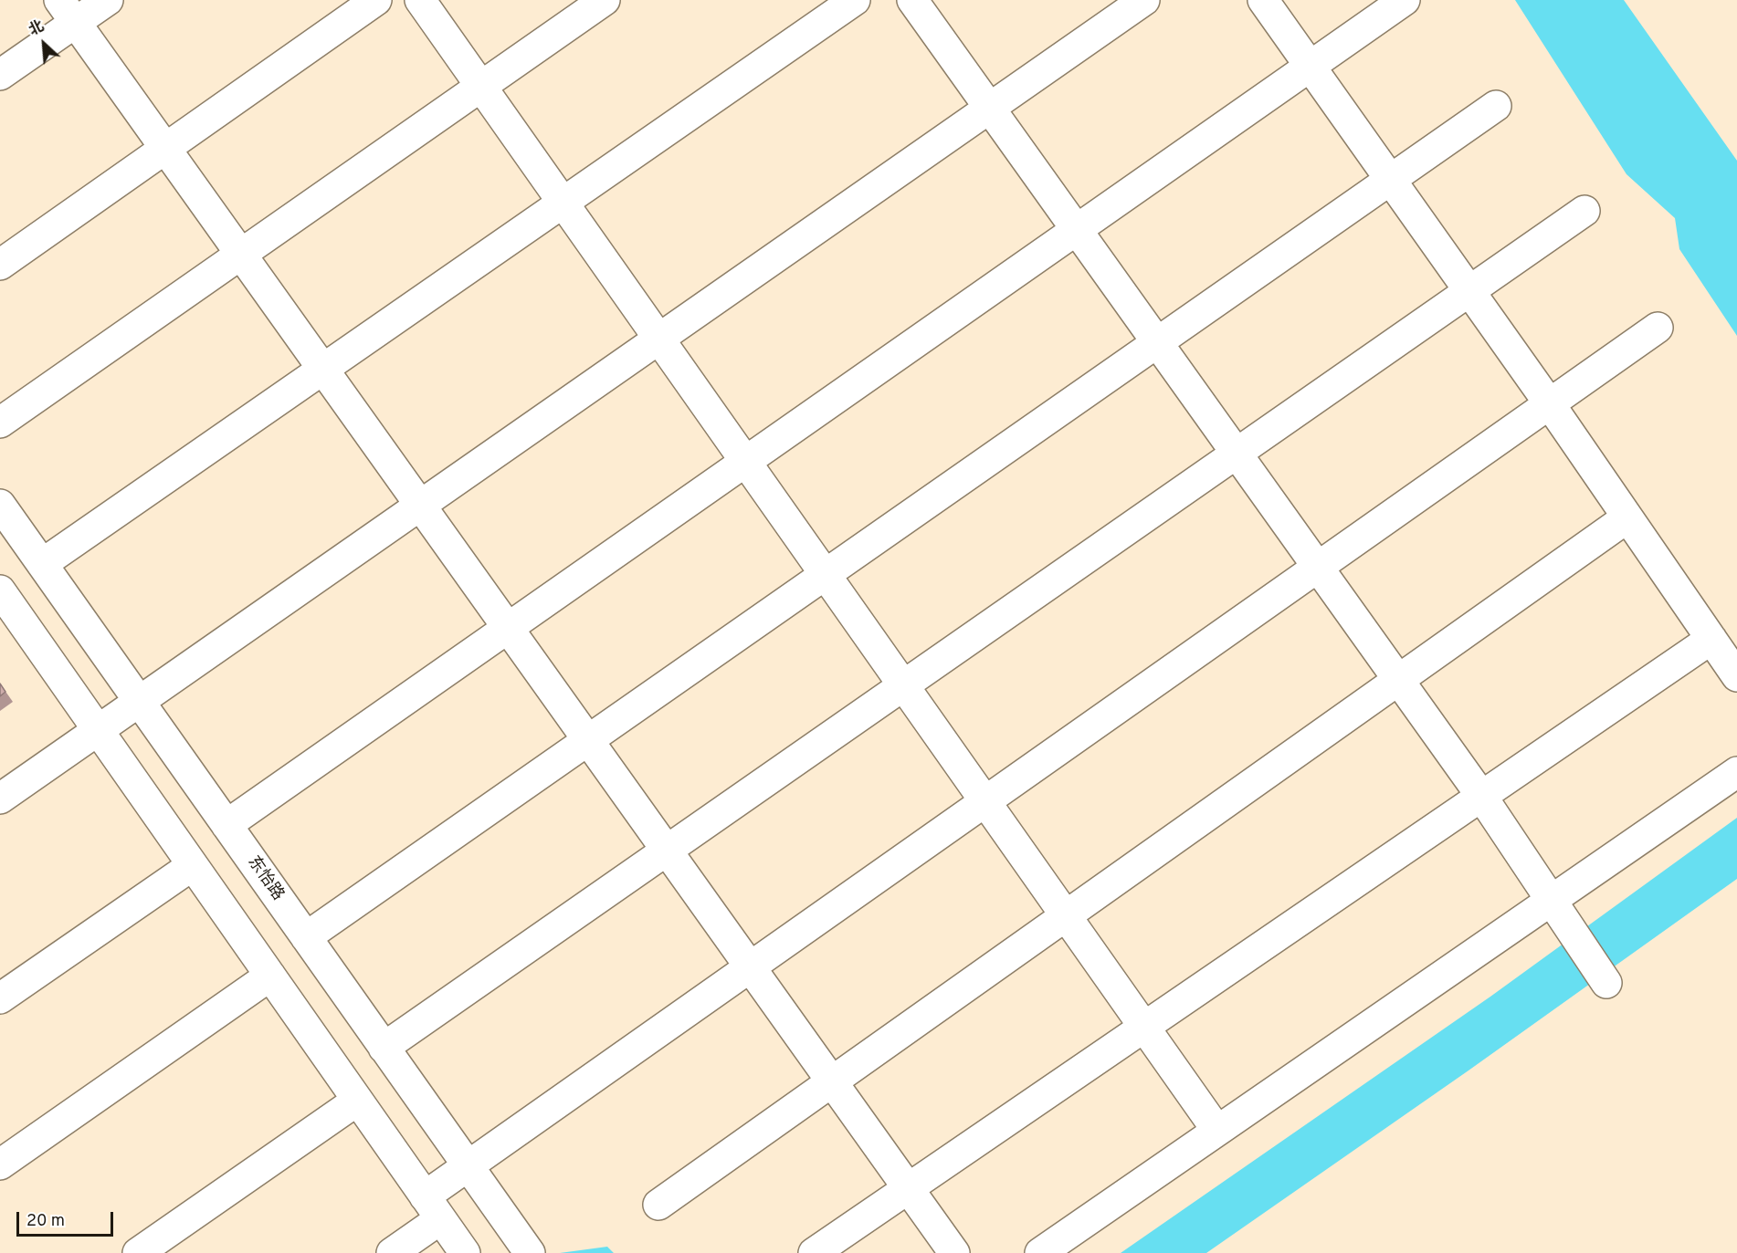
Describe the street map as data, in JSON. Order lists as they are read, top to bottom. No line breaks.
{"streets":{"street":["东怡路"]},"scale_bar":"20 m","north":"top left"}
